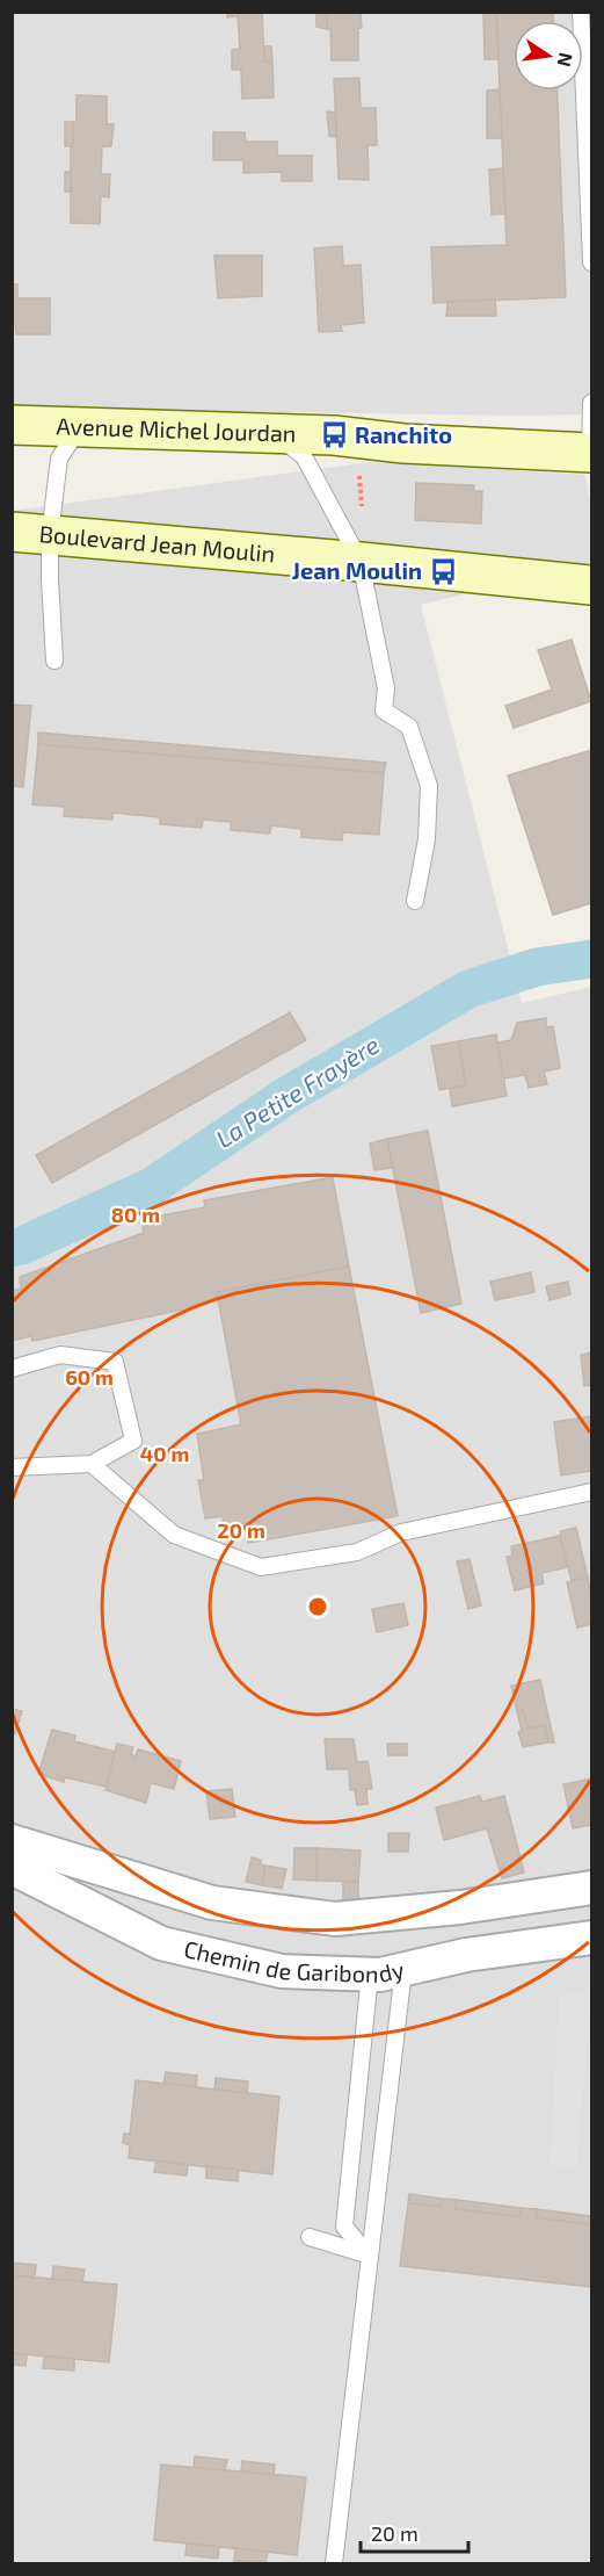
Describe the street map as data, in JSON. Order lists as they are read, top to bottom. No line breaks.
{"streets":{"main road":["Avenue Michel Jourdan","Boulevard Jean Moulin"],"street":["Chemin de Garibondy"]},"water":["La Petite Frayère"],"places":{"bus stop":["Ranchito","Jean Moulin"]},"scale_bar":"20 m","north":"right","rings":["80 m","60 m","40 m","20 m"]}
